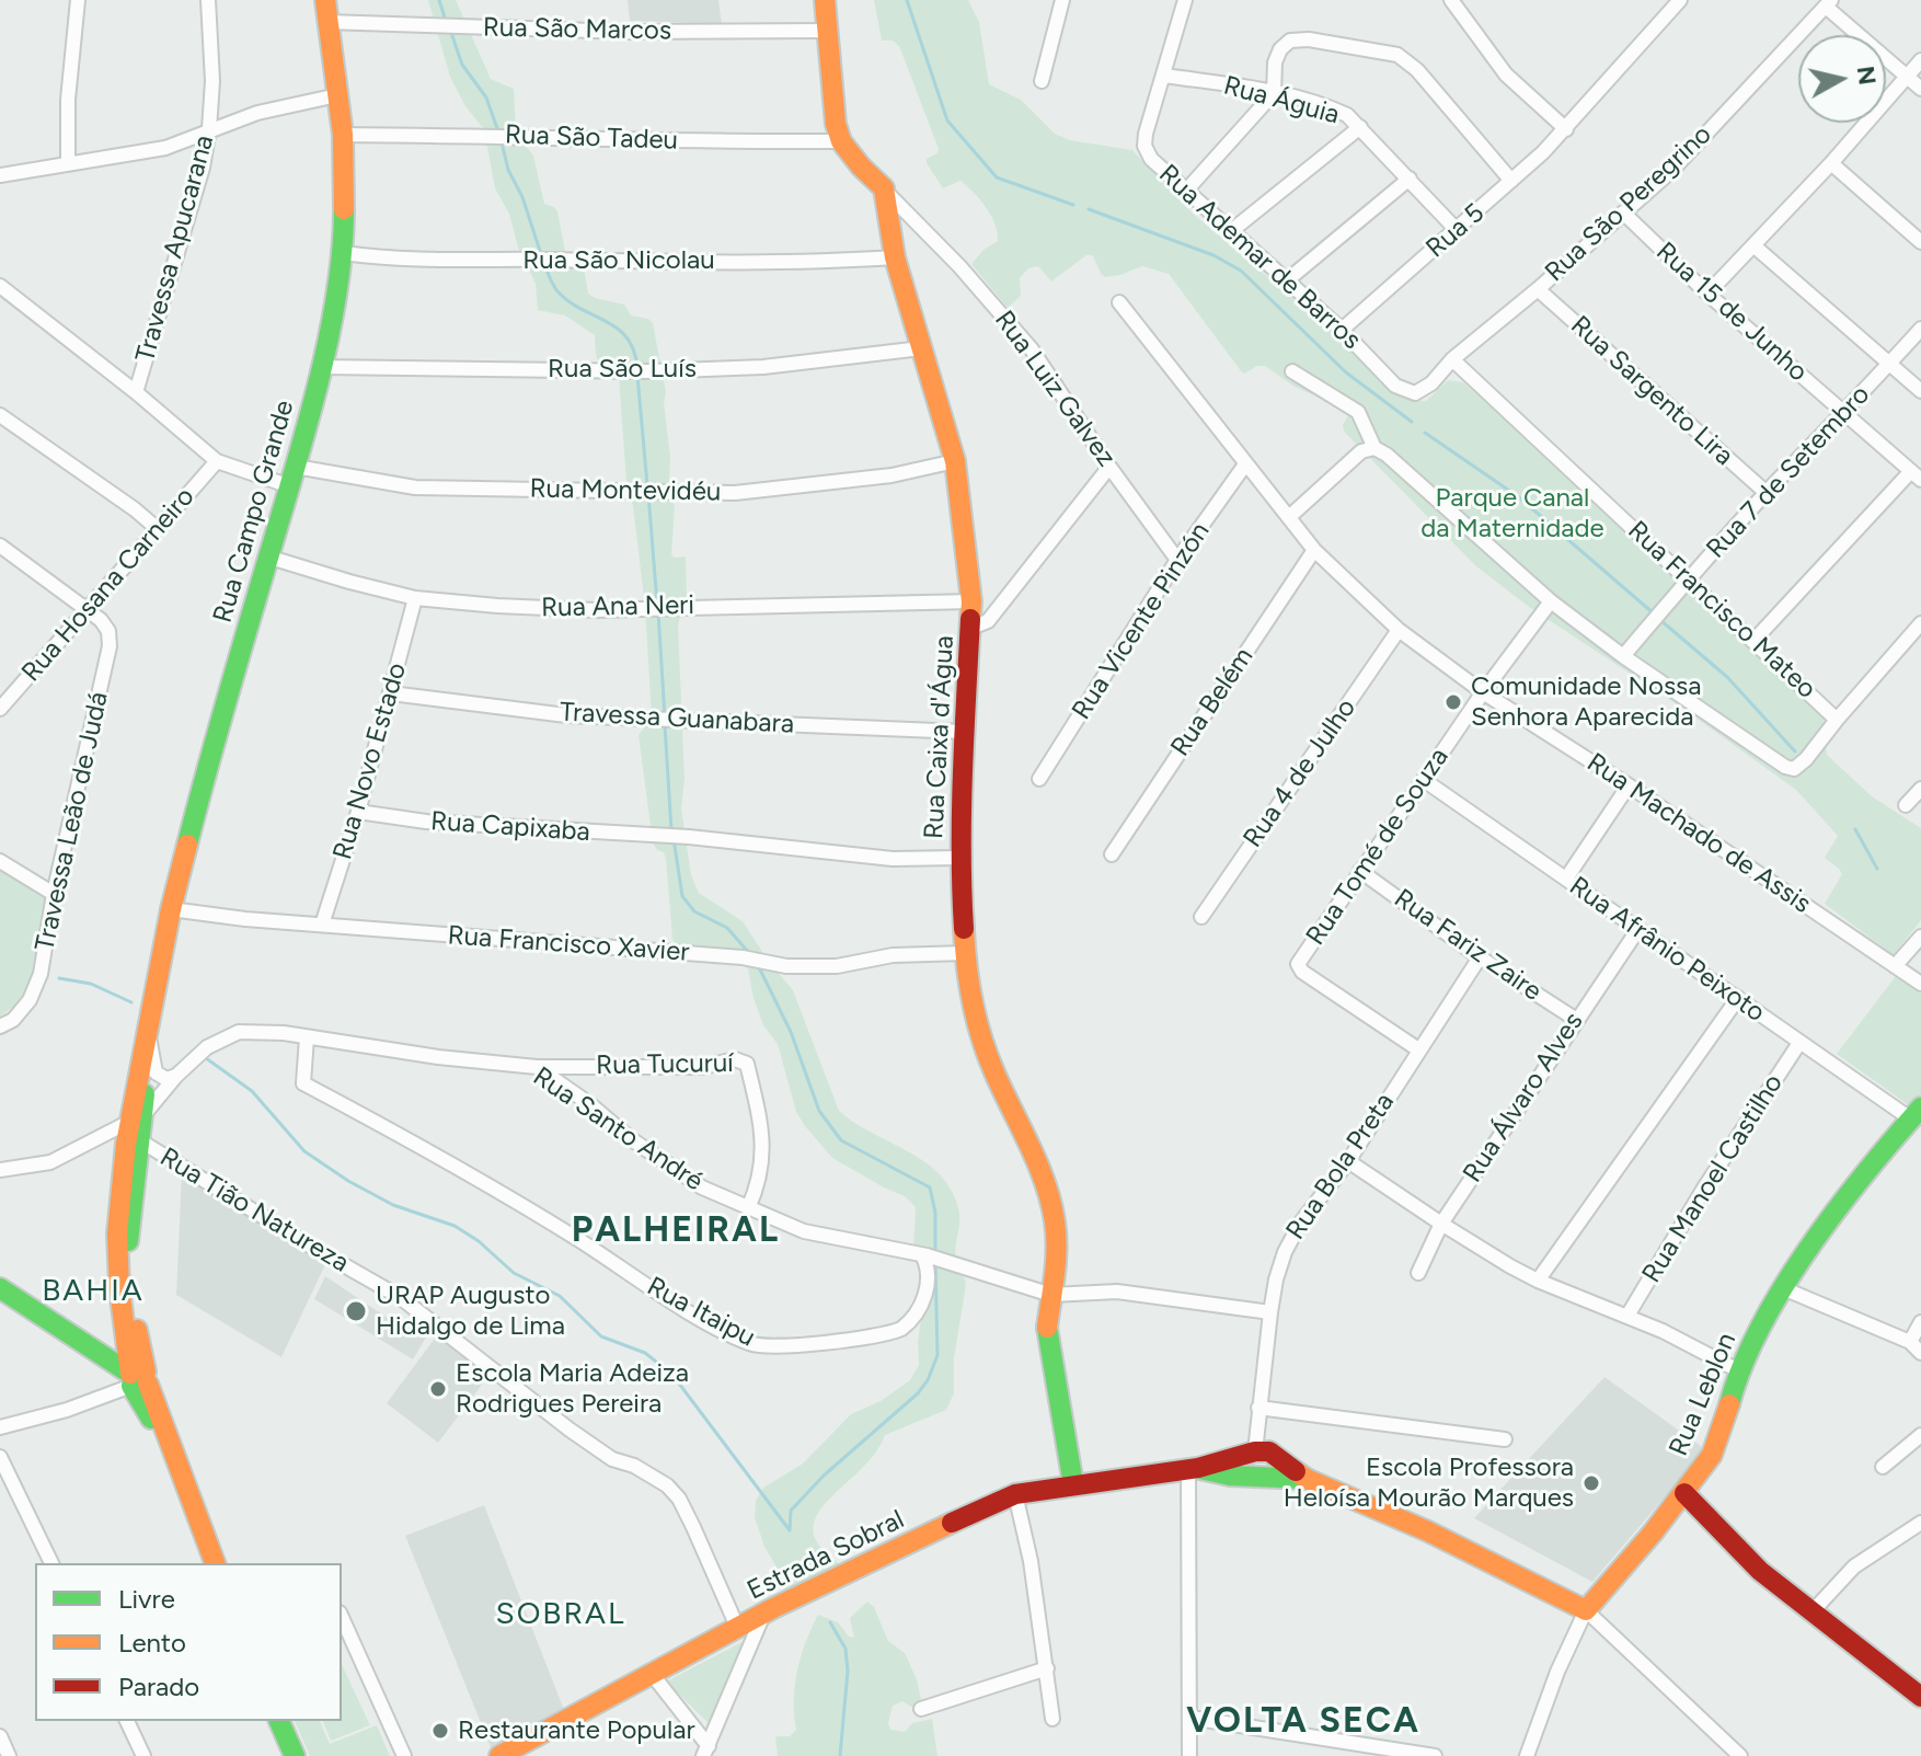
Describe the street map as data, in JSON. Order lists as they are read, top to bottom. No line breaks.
{"streets":{"street":["Rua São Marcos","Rua Águia","Rua São Tadeu","Rua São Peregrino","Rua 5","Travessa Apucarana","Rua Ademar de Barros","Rua São Nicolau","Rua 15 de Junho","Rua São Luís","Rua Luiz Galvez","Rua Sargento Lira","Rua 7 de Setembro","Rua Montevidéu","Rua Campo Grande","Rua Hosana Carneiro","Rua Ana Neri","Rua Francisco Mateo","Rua Vicente Pinzón","Rua Belém","Travessa Guanabara","Rua Caixa d'Água","Rua Novo Estado","Rua 4 de Julho","Travessa Leão de Judá","Rua Capixaba","Rua Machado de Assis","Rua Tomé de Souza","Rua Francisco Xavier","Rua Fariz Zaire","Rua Afrânio Peixoto","Rua Tucuruí","Rua Álvaro Alves","Rua Santo André","Rua Bola Preta","Rua Manoel Castilho","Rua Tião Natureza","Rua Itaipu","Rua Leblon","Estrada Sobral"]},"crossings":[["Rua São Marcos","Rua Campo Grande"],["Rua Águia","Rua 5"],["Rua Águia","Rua Ademar de Barros"],["Rua São Tadeu","Rua Campo Grande"],["Rua São Peregrino","Rua Ademar de Barros"],["Rua São Peregrino","Rua 15 de Junho"],["Rua São Peregrino","Rua Sargento Lira"],["Rua São Peregrino","Rua Francisco Mateo"],["Rua 5","Rua Ademar de Barros"],["Rua São Nicolau","Rua Campo Grande"],["Rua São Nicolau","Rua Caixa d'Água"],["Rua 15 de Junho","Rua 7 de Setembro"],["Rua São Luís","Rua Campo Grande"],["Rua São Luís","Rua Caixa d'Água"],["Rua Luiz Galvez","Rua Vicente Pinzón"],["Rua Luiz Galvez","Rua Caixa d'Água"],["Rua Sargento Lira","Rua 7 de Setembro"],["Rua 7 de Setembro","Rua Francisco Mateo"],["Rua Montevidéu","Rua Campo Grande"],["Rua Montevidéu","Rua Hosana Carneiro"],["Rua Montevidéu","Rua Caixa d'Água"],["Rua Campo Grande","Rua Ana Neri"],["Rua Campo Grande","Rua Francisco Xavier"],["Rua Campo Grande","Rua Santo André"],["Rua Campo Grande","Rua Tião Natureza"],["Rua Hosana Carneiro","Travessa Leão de Judá"],["Rua Ana Neri","Rua Caixa d'Água"],["Rua Ana Neri","Rua Novo Estado"],["Rua Vicente Pinzón","Rua Machado de Assis"],["Rua Belém","Rua Machado de Assis"],["Travessa Guanabara","Rua Caixa d'Água"],["Travessa Guanabara","Rua Novo Estado"],["Rua Caixa d'Água","Rua Capixaba"],["Rua Caixa d'Água","Rua Francisco Xavier"],["Rua Caixa d'Água","Rua Santo André"],["Rua Caixa d'Água","Estrada Sobral"],["Rua Novo Estado","Rua Capixaba"],["Rua Novo Estado","Rua Francisco Xavier"],["Rua 4 de Julho","Rua Machado de Assis"],["Rua Machado de Assis","Rua Tomé de Souza"],["Rua Tomé de Souza","Rua Fariz Zaire"],["Rua Tomé de Souza","Rua Afrânio Peixoto"],["Rua Tomé de Souza","Rua Bola Preta"],["Rua Fariz Zaire","Rua Álvaro Alves"],["Rua Fariz Zaire","Rua Bola Preta"],["Rua Afrânio Peixoto","Rua Álvaro Alves"],["Rua Afrânio Peixoto","Rua Manoel Castilho"],["Rua Afrânio Peixoto","Rua Leblon"],["Rua Tucuruí","Rua Santo André"],["Rua Santo André","Rua Bola Preta"],["Rua Santo André","Rua Itaipu"],["Rua Bola Preta","Estrada Sobral"],["Rua Tião Natureza","Estrada Sobral"],["Rua Leblon","Estrada Sobral"]],"districts":["PALHEIRAL","BAHIA","SOBRAL","VOLTA SECA"],"parks":["Parque Canal da Maternidade"],"places":["Comunidade Nossa Senhora Aparecida","URAP Augusto Hidalgo de Lima","Escola Maria Adeiza Rodrigues Pereira","Escola Professora Heloísa Mourão Marques","Restaurante Popular"],"legend":["Livre","Lento","Parado"],"north":"right"}
